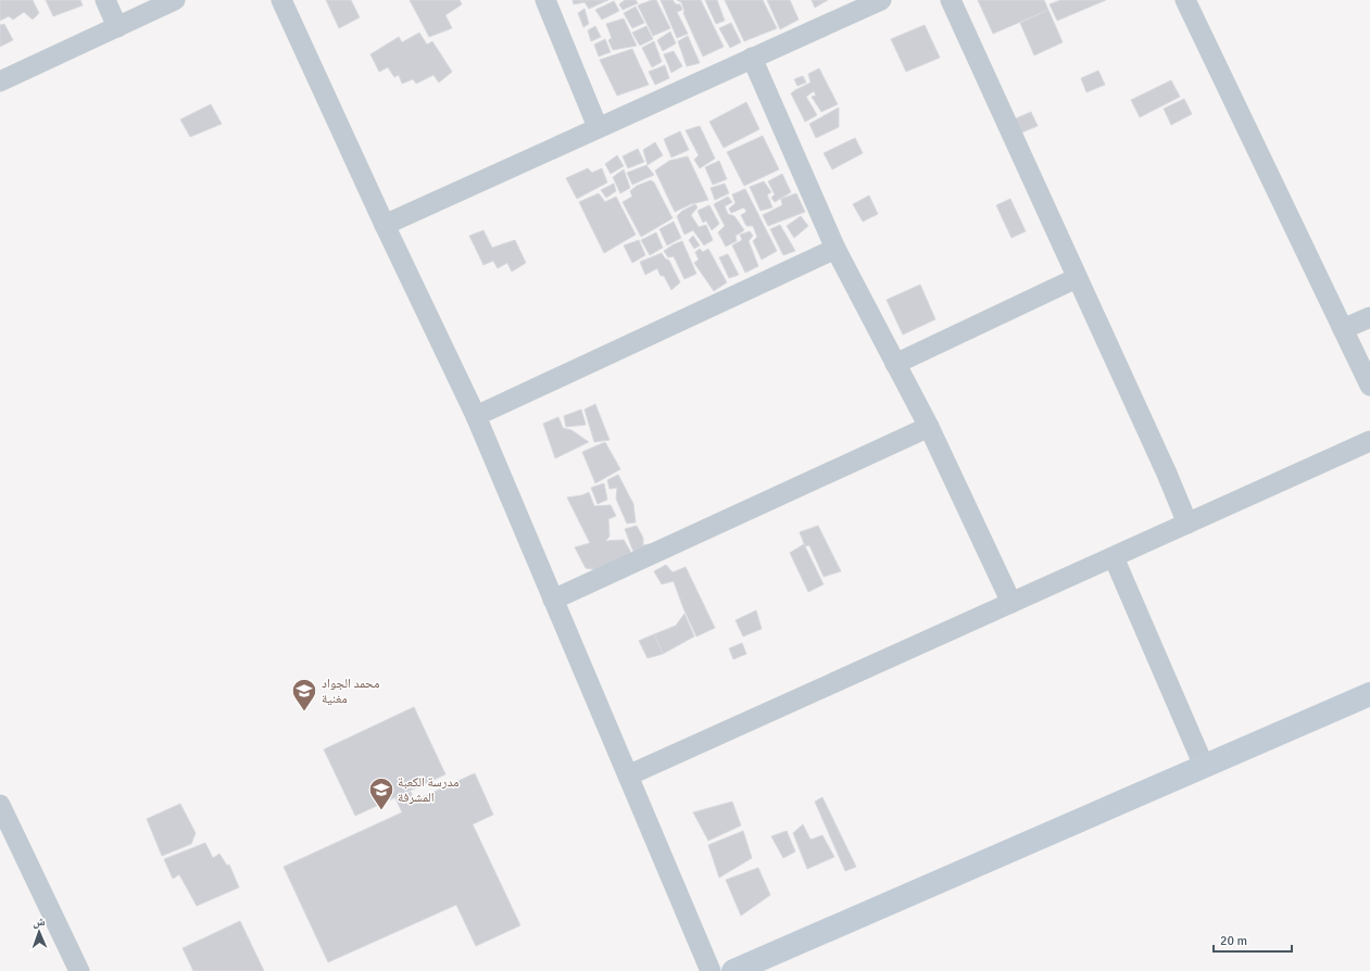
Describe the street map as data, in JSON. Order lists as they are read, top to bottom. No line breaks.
{"places":{"school or university":["محمد الجواد مغنية","مدرسة الكعبة المشرفة"]},"scale_bar":"20 m","north":"top"}
